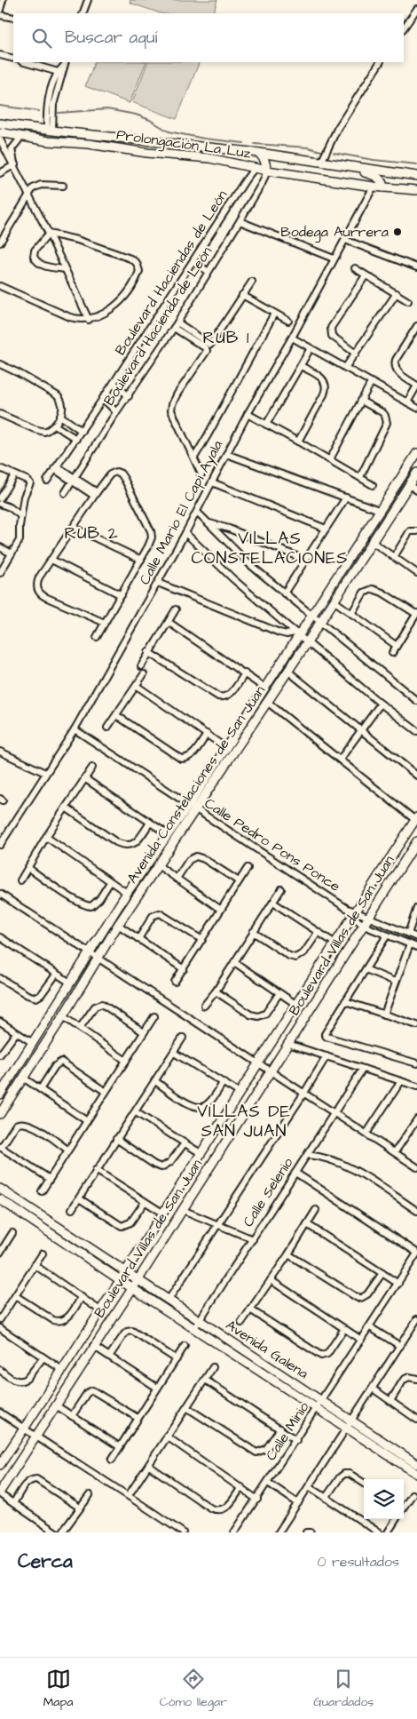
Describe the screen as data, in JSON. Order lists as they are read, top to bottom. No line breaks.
{"streets":{"street":["Prolongación La Luz","Boulevard Haciendas de León","Boulevard Hacienda de León","Calle Mario El Capi Ayala","Avenida Constelaciones de San Juan","Calle Pedro Pons Ponce","Boulevard Villas de San Juan","Calle Selenio","Avenida Galena","Calle Minio"]},"crossings":[["Prolongación La Luz","Boulevard Haciendas de León"],["Prolongación La Luz","Boulevard Hacienda de León"],["Prolongación La Luz","Calle Mario El Capi Ayala"],["Calle Mario El Capi Ayala","Calle Pedro Pons Ponce"],["Avenida Constelaciones de San Juan","Calle Pedro Pons Ponce"],["Calle Pedro Pons Ponce","Boulevard Villas de San Juan"],["Boulevard Villas de San Juan","Avenida Galena"],["Calle Selenio","Avenida Galena"],["Avenida Galena","Calle Minio"]],"districts":["RUB 1","RUB 2","VILLAS CONSTELACIONES","VILLAS DE SAN JUAN"],"places":["Bodega Aurrera"],"page":{"search":"Buscar aquí","heading":["Cerca","0 resultados"],"nav":["Mapa","Cómo llegar","Guardados"]}}
